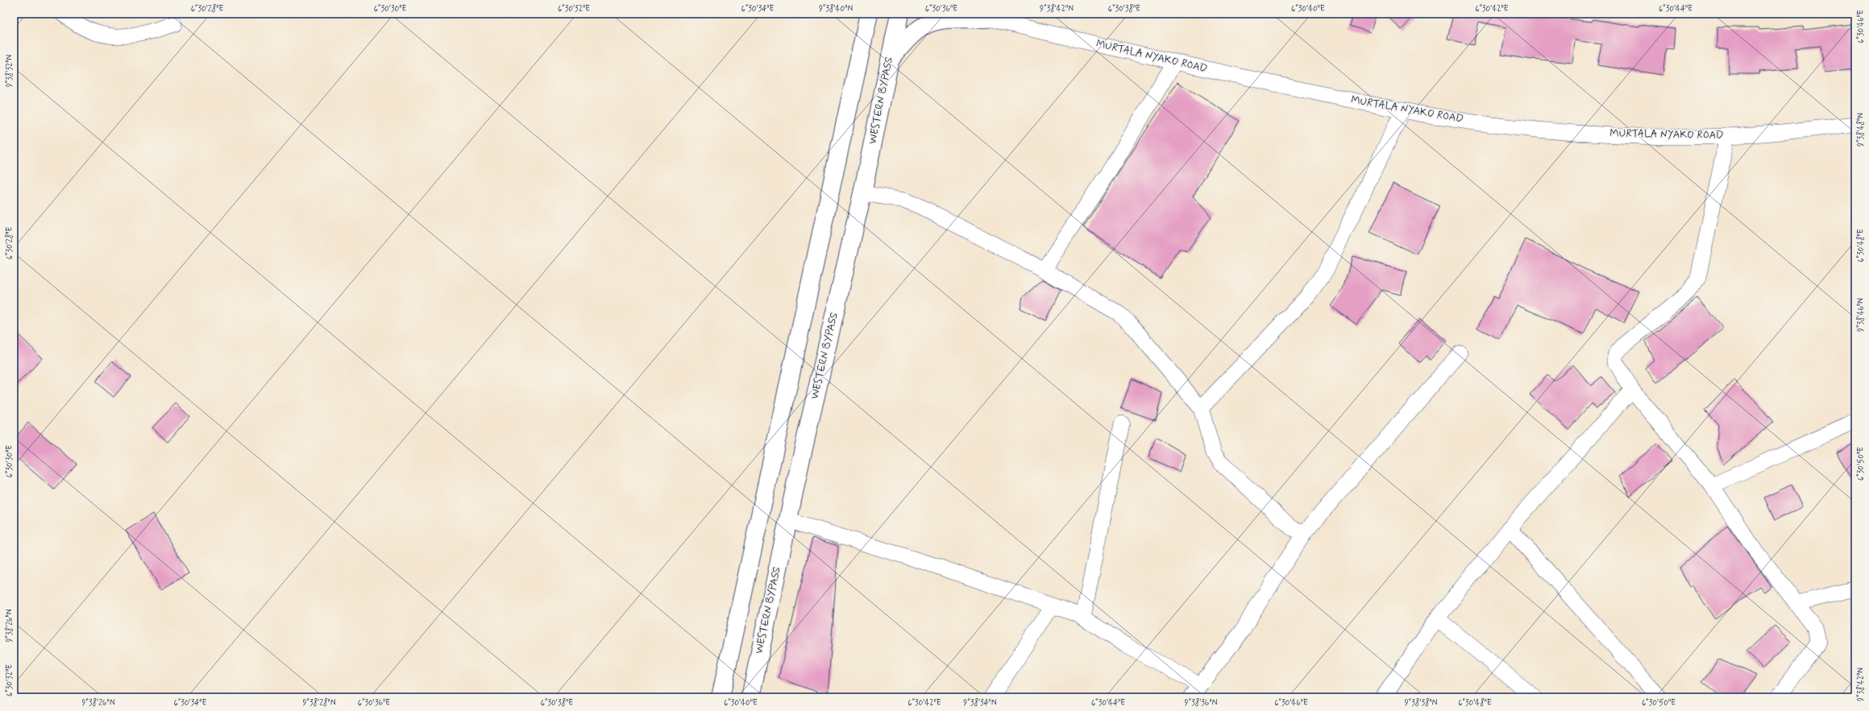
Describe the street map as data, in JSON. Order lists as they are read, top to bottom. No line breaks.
{"streets":{"main road":["WESTERN BYPASS"],"street":["MURTALA NYAKO ROAD"]},"coordinates":["6°30'28\"E","6°30'30\"E","6°30'32\"E","6°30'34\"E","9°38'40\"N","6°30'36\"E","9°38'42\"N","6°30'38\"E","6°30'40\"E","6°30'42\"E","6°30'44\"E","6°30'46\"E","9°38'32\"N","9°38'48\"N","6°30'48\"E","9°38'46\"N","6°30'50\"E","9°38'26\"N","9°38'28\"N","9°38'34\"N","9°38'36\"N","9°38'38\"N"]}
